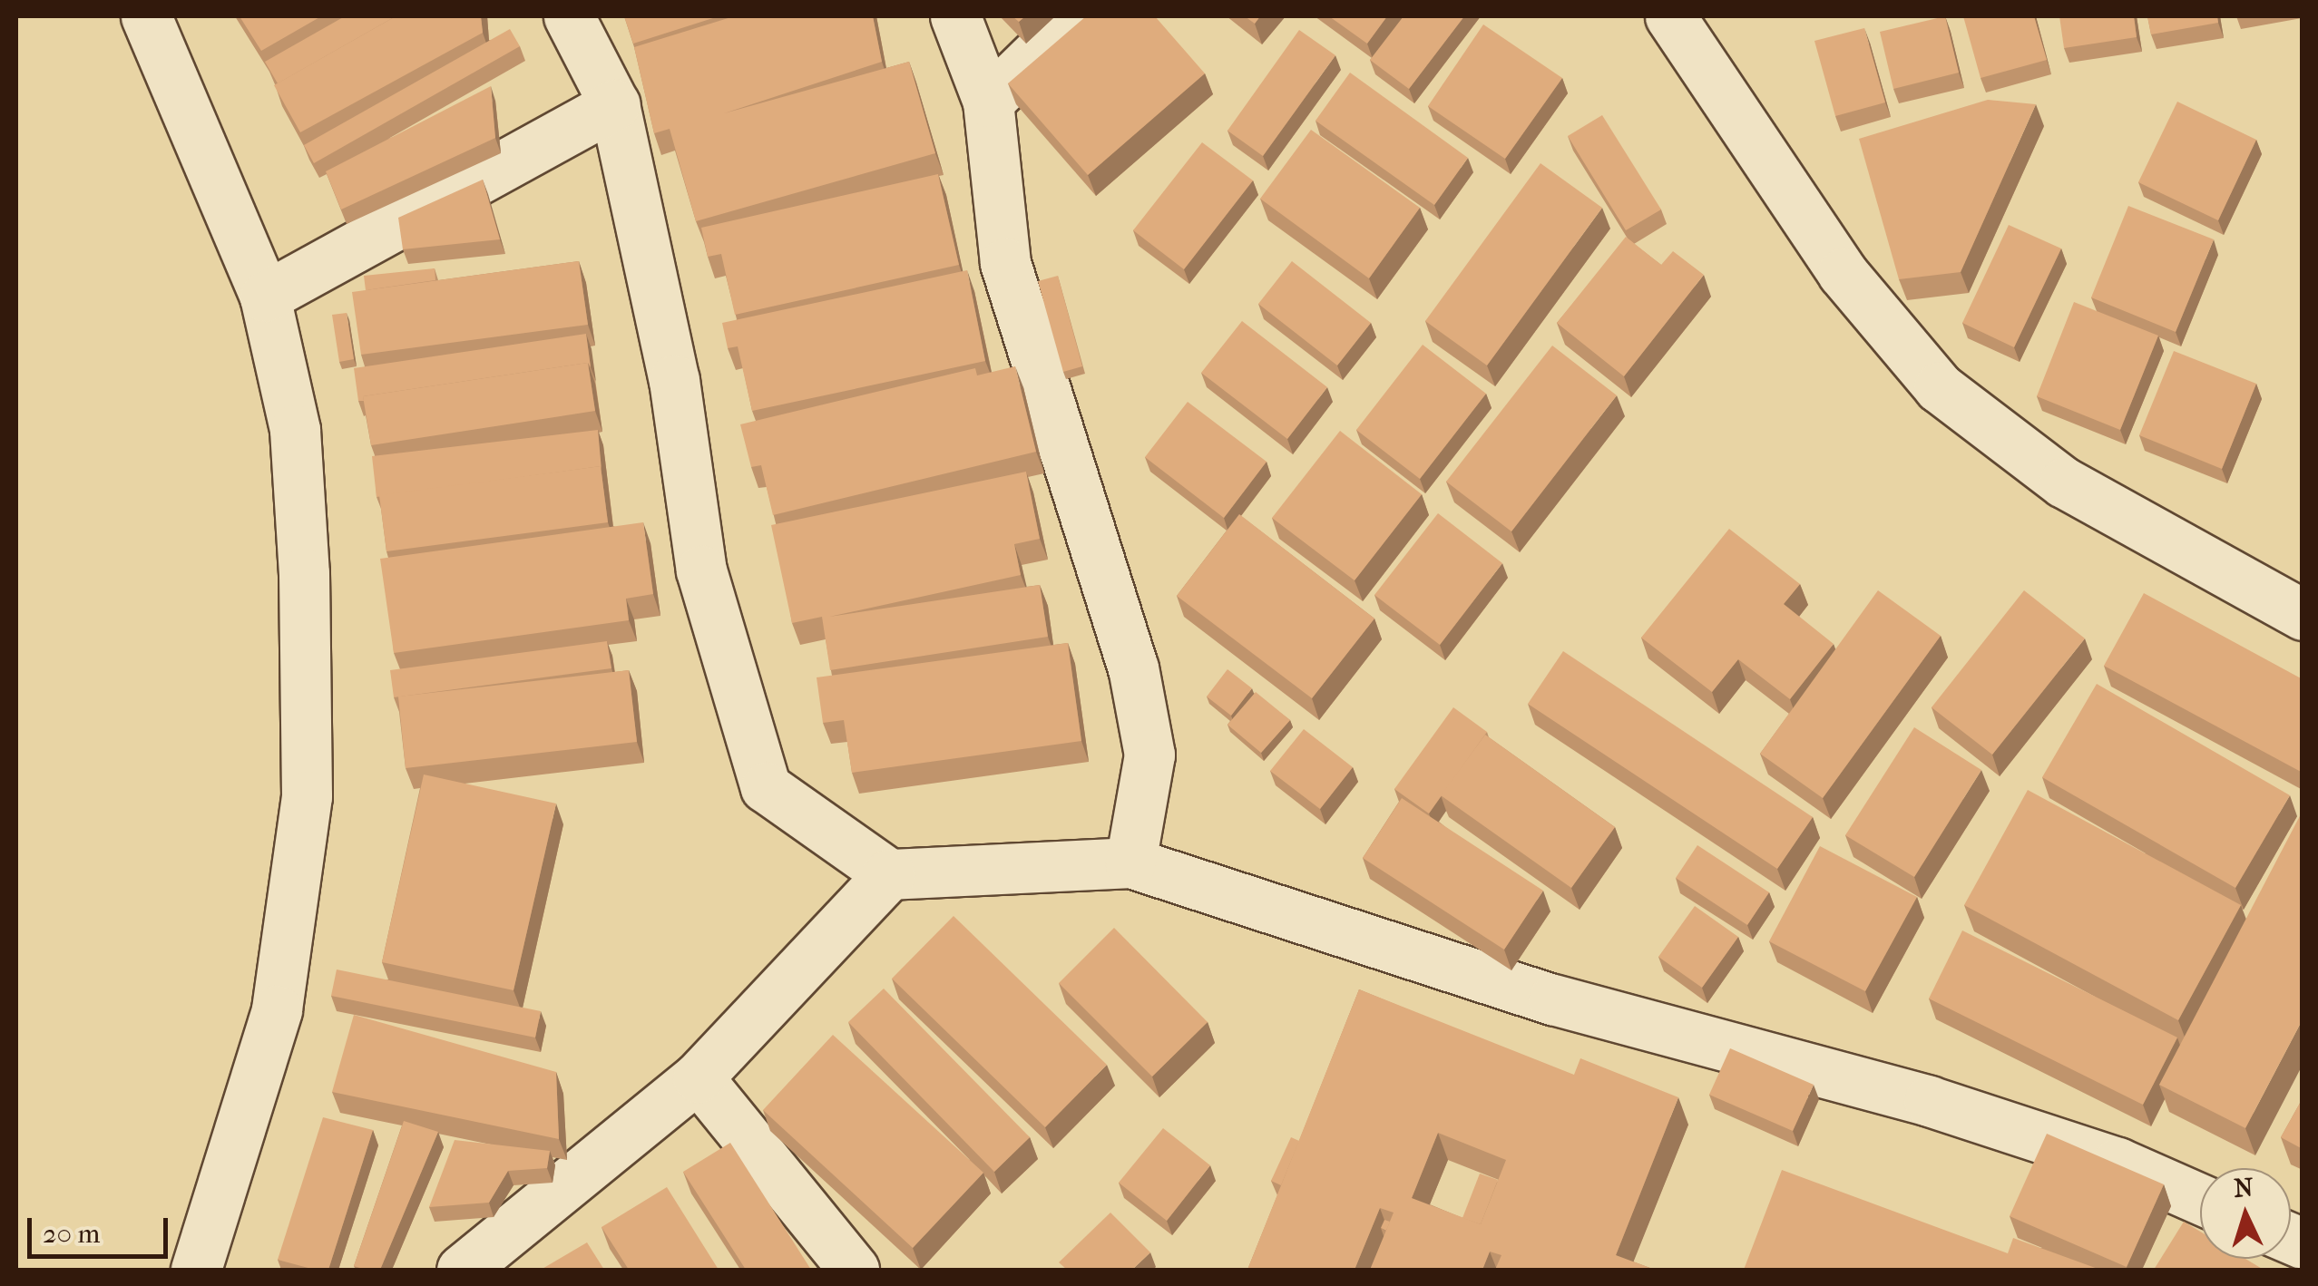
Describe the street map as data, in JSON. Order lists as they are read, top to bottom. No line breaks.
{"scale_bar":"20 m","north":"top"}
